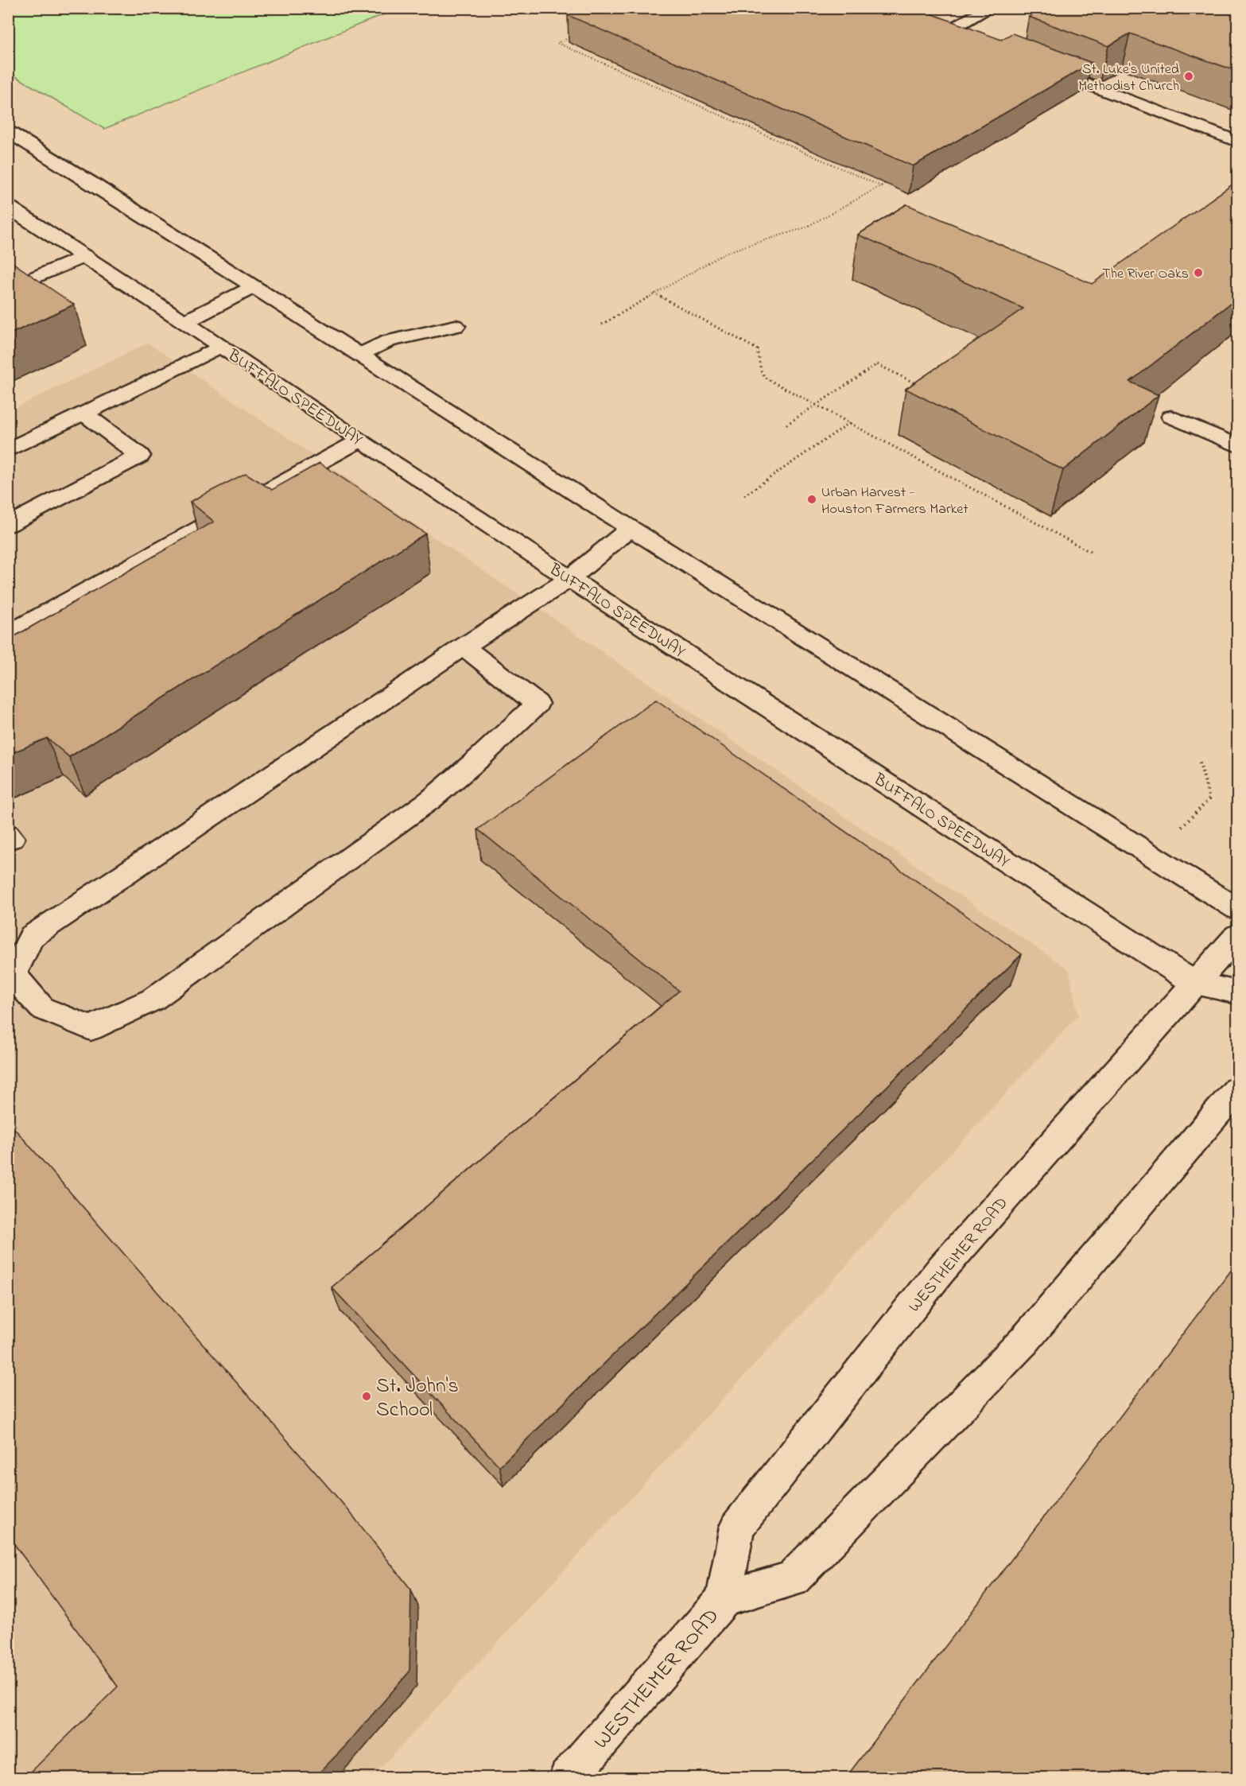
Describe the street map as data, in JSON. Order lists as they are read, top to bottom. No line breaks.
{"streets":{"main road":["BUFFALO SPEEDWAY","WESTHEIMER ROAD"]},"crossings":[["BUFFALO SPEEDWAY","WESTHEIMER ROAD"]],"places":["St. Luke's United Methodist Church","The River Oaks","Urban Harvest - Houston Farmers Market","St. John's School"]}
